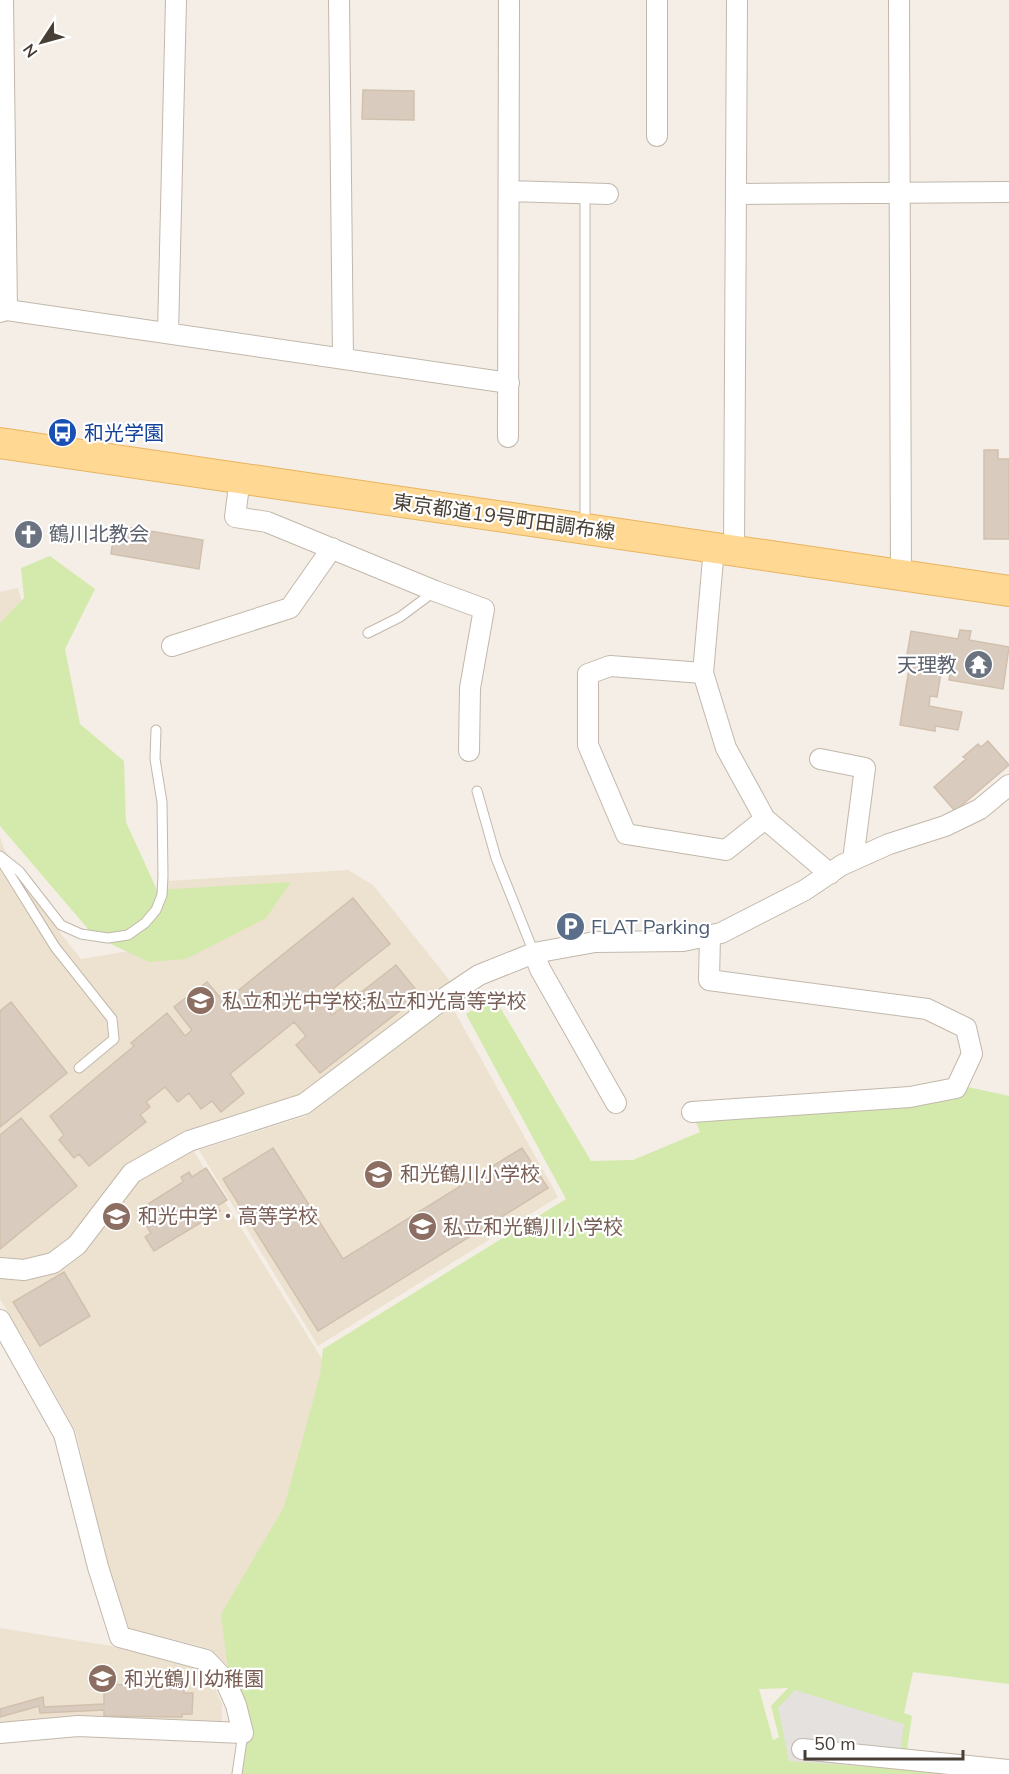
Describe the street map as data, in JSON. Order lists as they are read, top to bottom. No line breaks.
{"streets":{"main road":["東京都道19号町田調布線"]},"places":{"bus stop":["和光学園"],"church":["鶴川北教会"],"temple":["天理教"],"parking":["FLAT Parking"],"school or university":["私立和光中学校;私立和光高等学校","和光鶴川小学校","和光中学・高等学校","私立和光鶴川小学校","和光鶴川幼稚園"]},"scale_bar":"50 m","north":"bottom left"}
